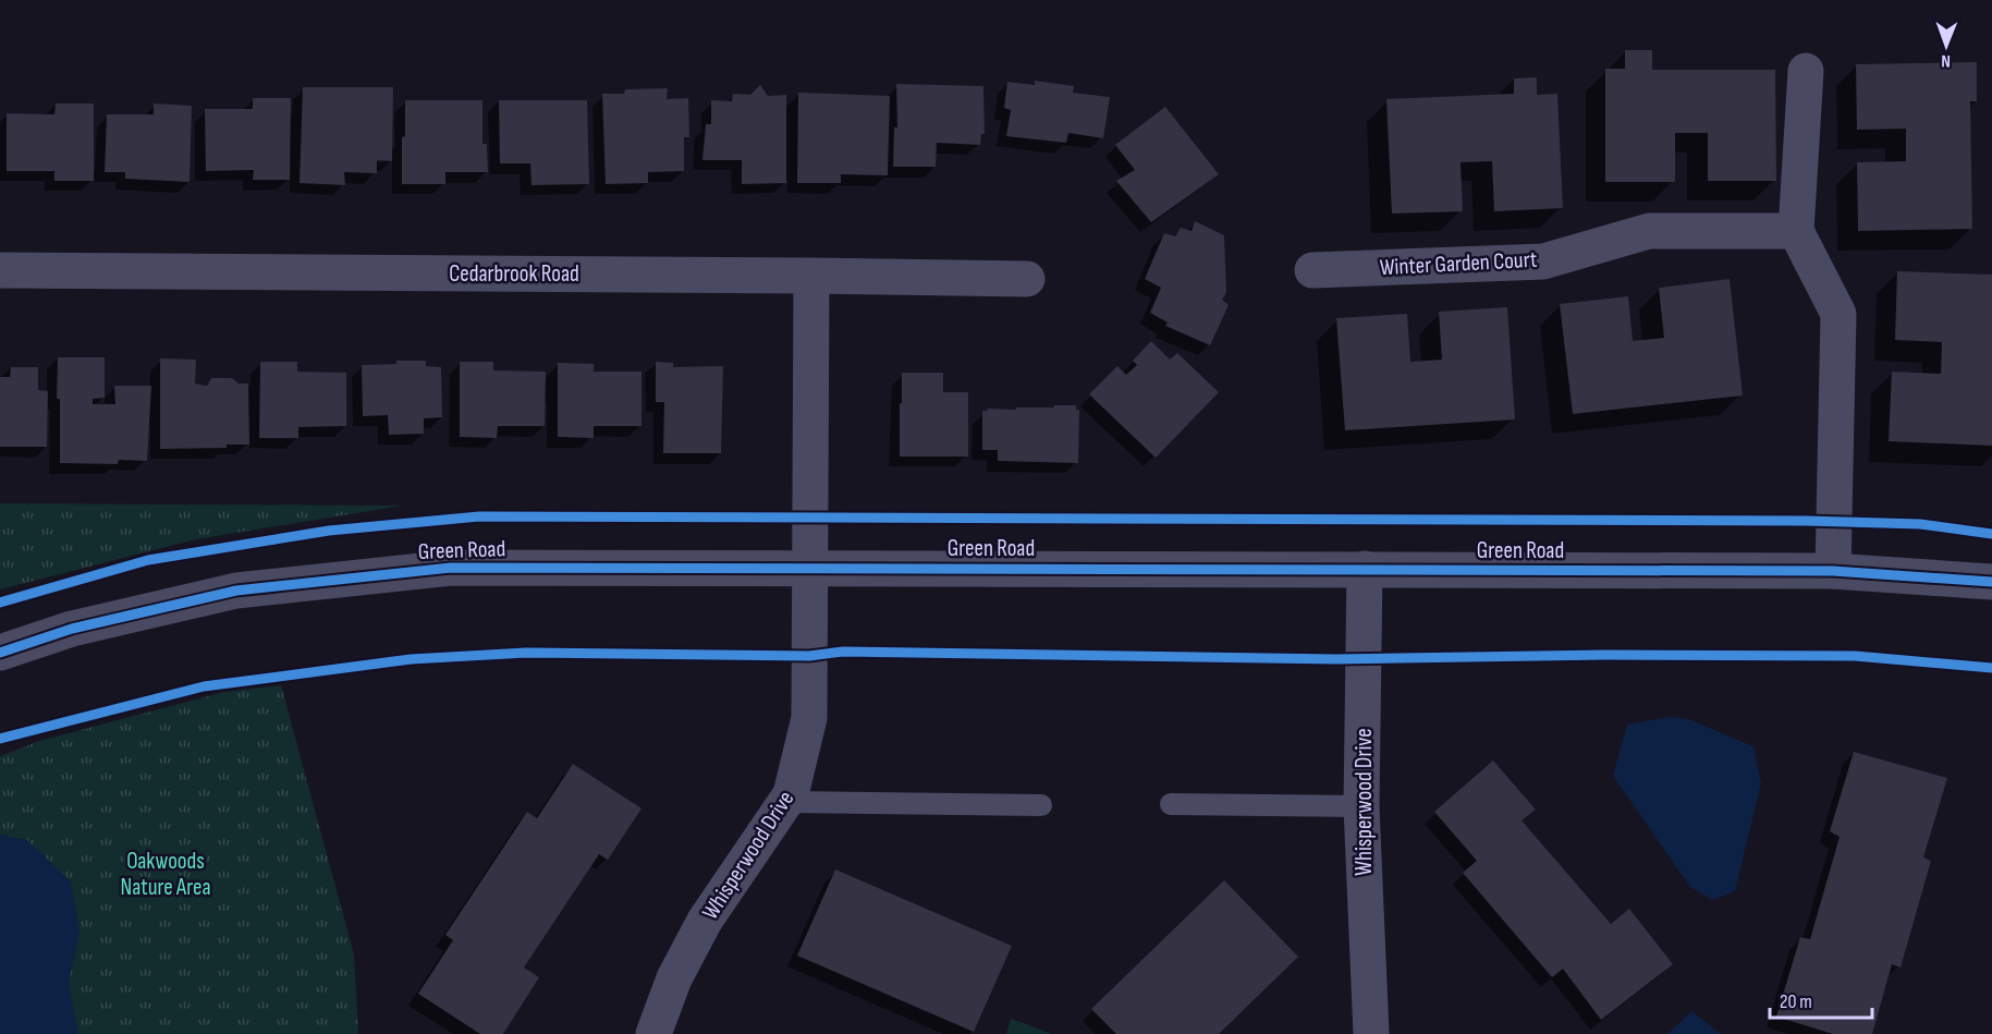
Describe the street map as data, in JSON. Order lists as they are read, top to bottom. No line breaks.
{"streets":{"street":["Winter Garden Court","Cedarbrook Road","Green Road","Whisperwood Drive"]},"crossings":[["Cedarbrook Road","Whisperwood Drive"],["Green Road","Whisperwood Drive"]],"parks":["Oakwoods Nature Area"],"scale_bar":"20 m","north":"bottom"}
